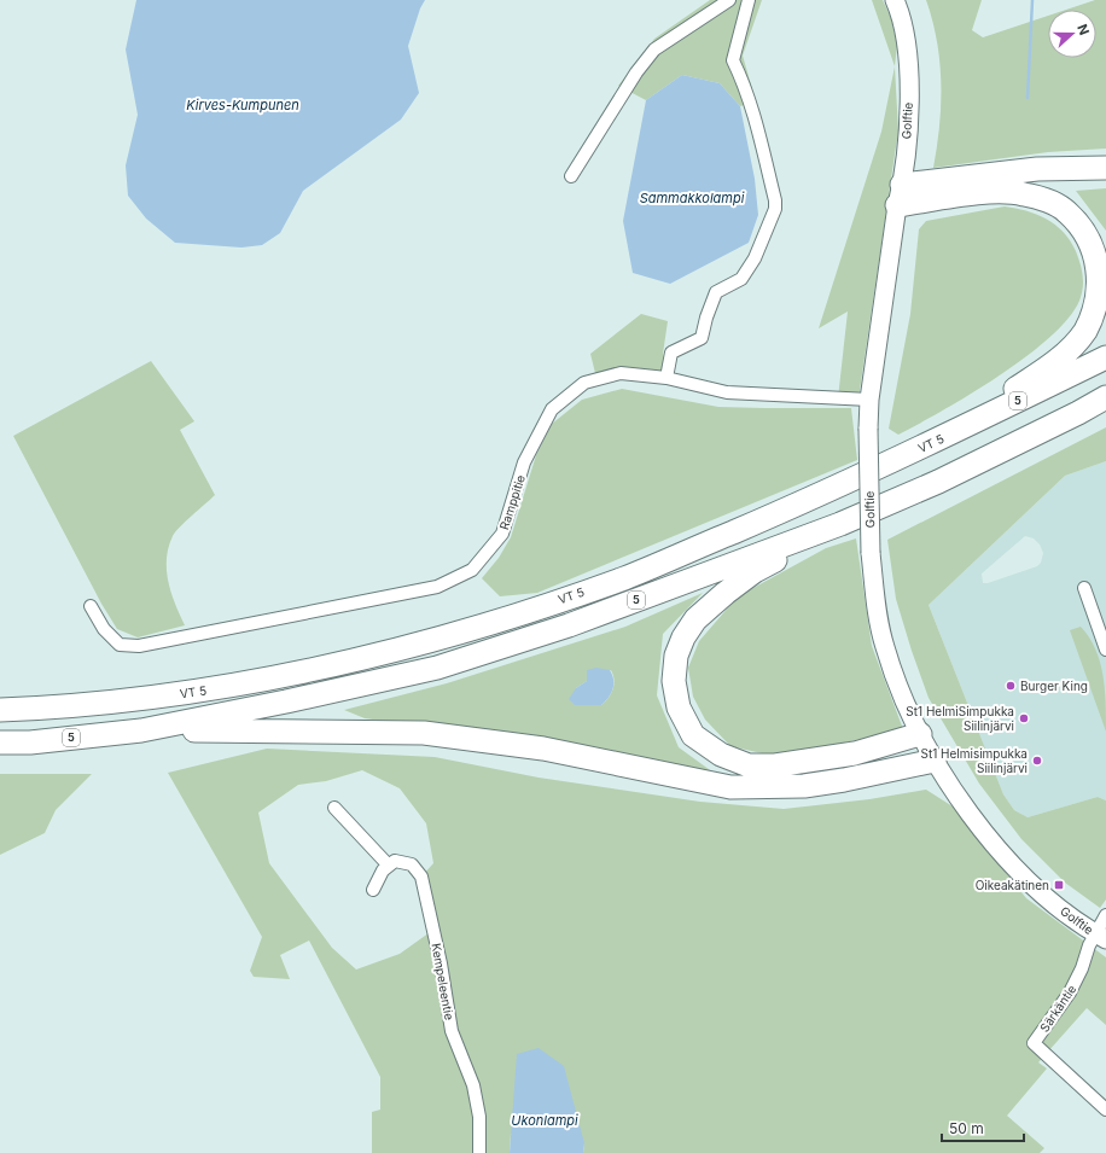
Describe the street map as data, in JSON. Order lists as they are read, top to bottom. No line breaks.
{"streets":{"highway":["5","VT 5"],"street":["Golftie","Ramppitie","Kempeleentie","Särkäntie"]},"crossings":[["Golftie","Ramppitie"],["Golftie","Särkäntie"]],"water":["Kirves-Kumpunen","Sammakkolampi","Ukonlampi"],"places":{"other":["Burger King","St1 HelmiSimpukka Siilinjärvi","St1 Helmisimpukka Siilinjärvi"],"transit":["Oikeakätinen"]},"scale_bar":"50 m","north":"right"}
